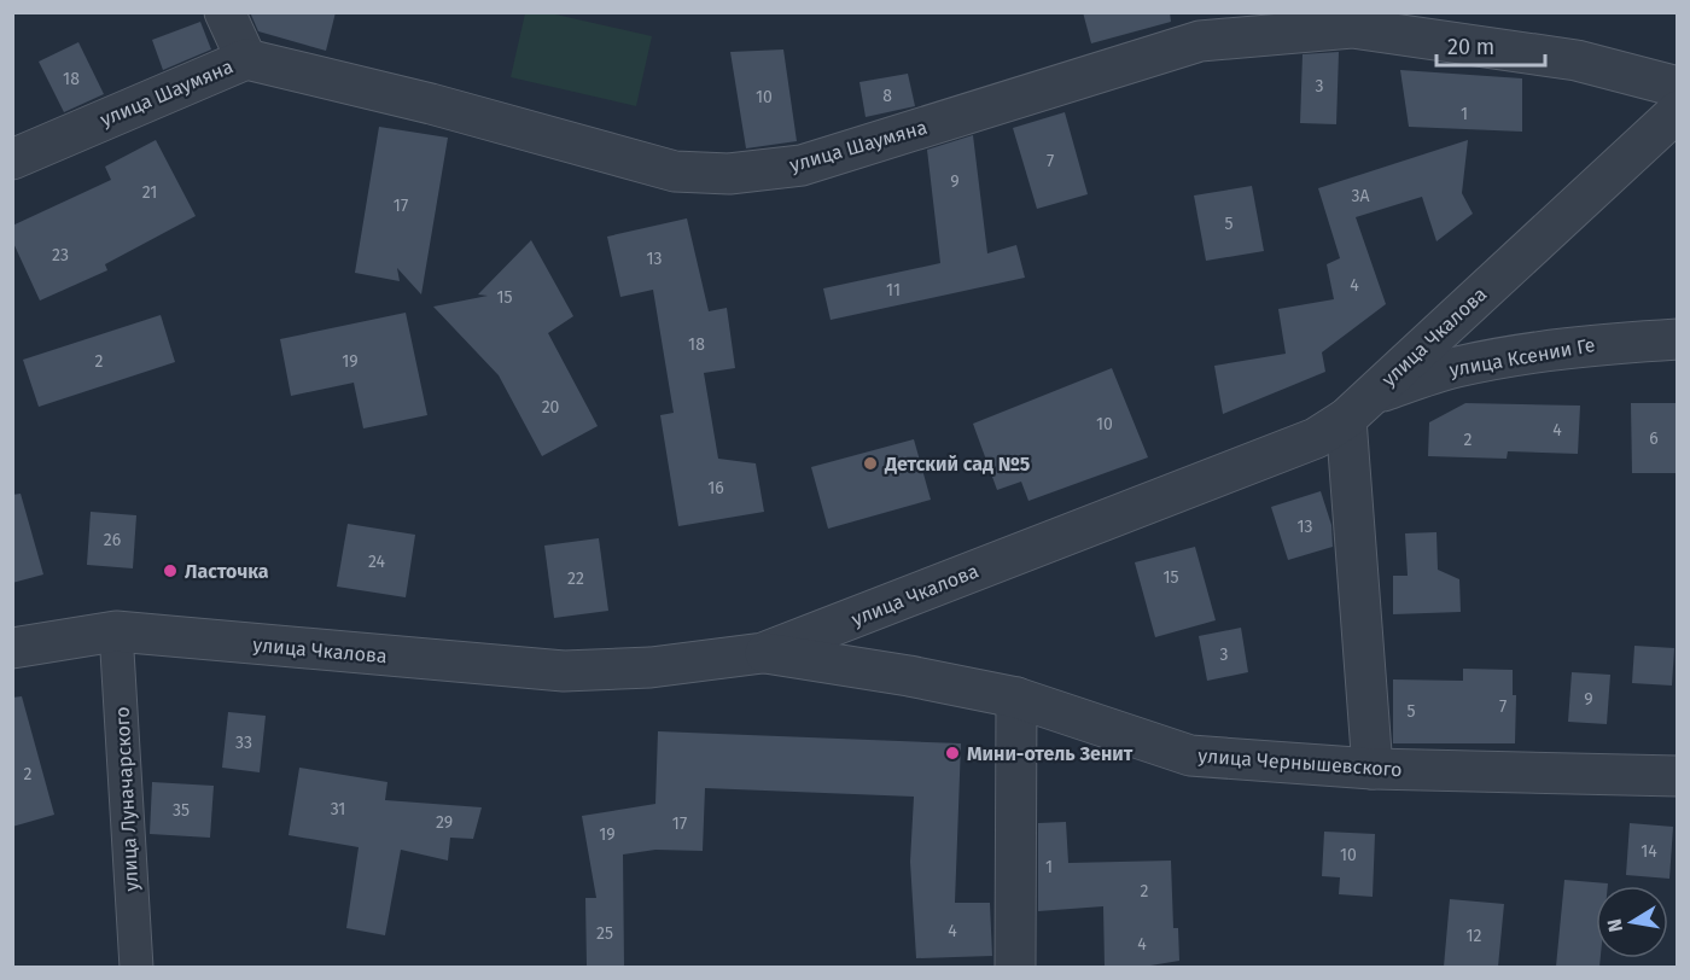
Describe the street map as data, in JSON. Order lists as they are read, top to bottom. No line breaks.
{"streets":{"street":["улица Шаумяна","улица Чкалова","улица Ксении Ге","улица Чернышевского","улица Луначарского"]},"crossings":[["улица Чкалова","улица Ксении Ге"],["улица Чкалова","улица Чернышевского"],["улица Чкалова","улица Луначарского"]],"places":["Детский сад №5","Ласточка","Мини-отель Зенит"],"house_numbers":["18","3","8","10","1","7","9","21","3А","17","5","23","13","4","11","15","18","2","19","20","10","4","6","2","16","13","26","24","15","22","3","9","7","5","33","2","31","35","29","17","19","14","10","1","2","4","25","12","4"],"scale_bar":"20 m","north":"left"}
